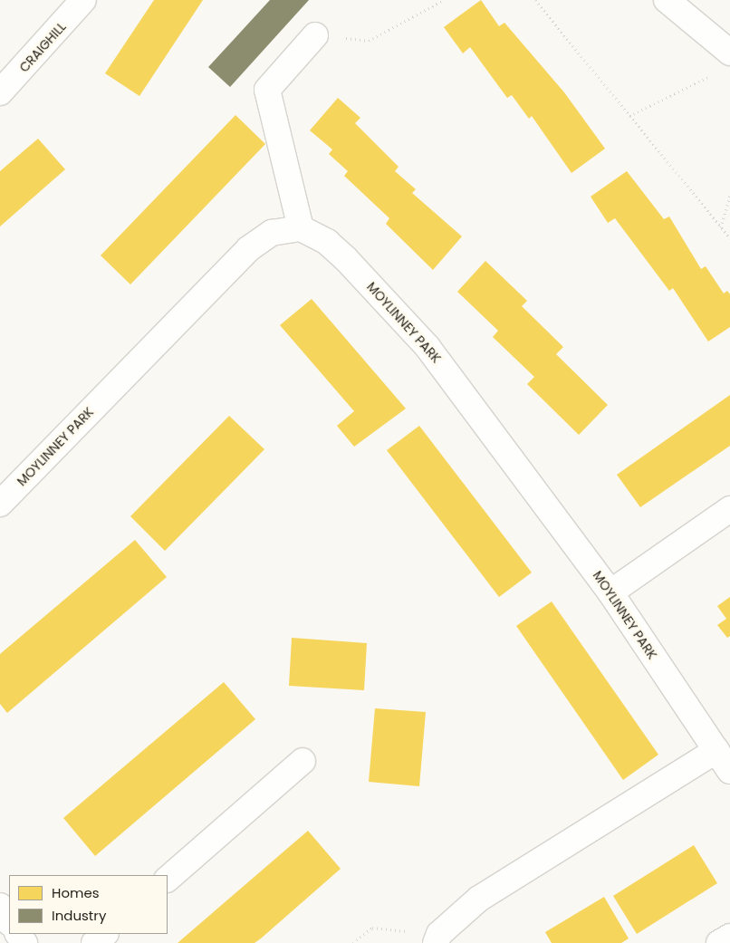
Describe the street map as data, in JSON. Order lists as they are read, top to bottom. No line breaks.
{"streets":{"street":["CRAIGHILL","MOYLINNEY PARK"]},"legend":["Homes","Industry"]}
